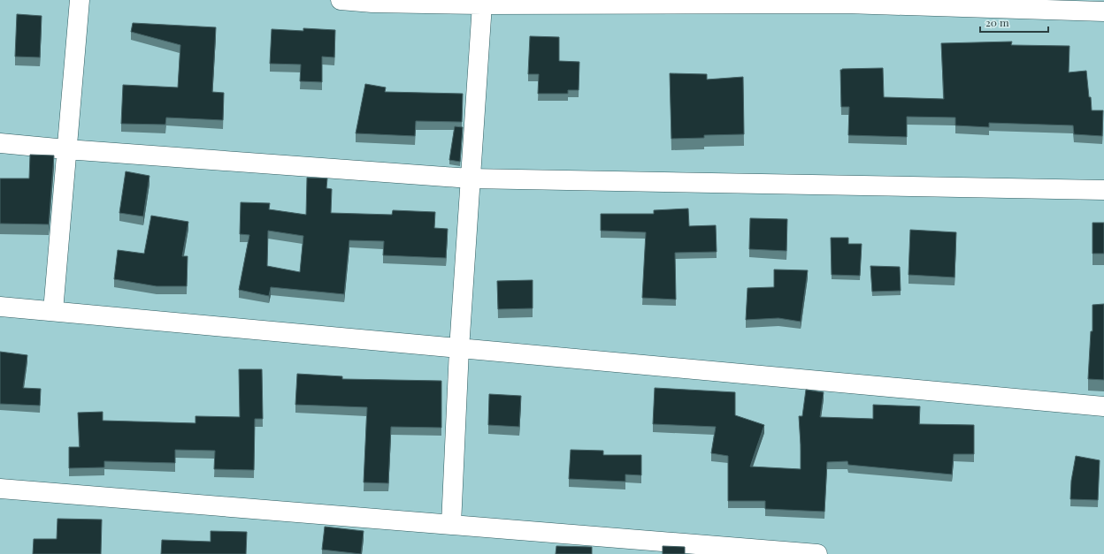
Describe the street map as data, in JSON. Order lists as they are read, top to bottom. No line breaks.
{"scale_bar":"20 m"}
